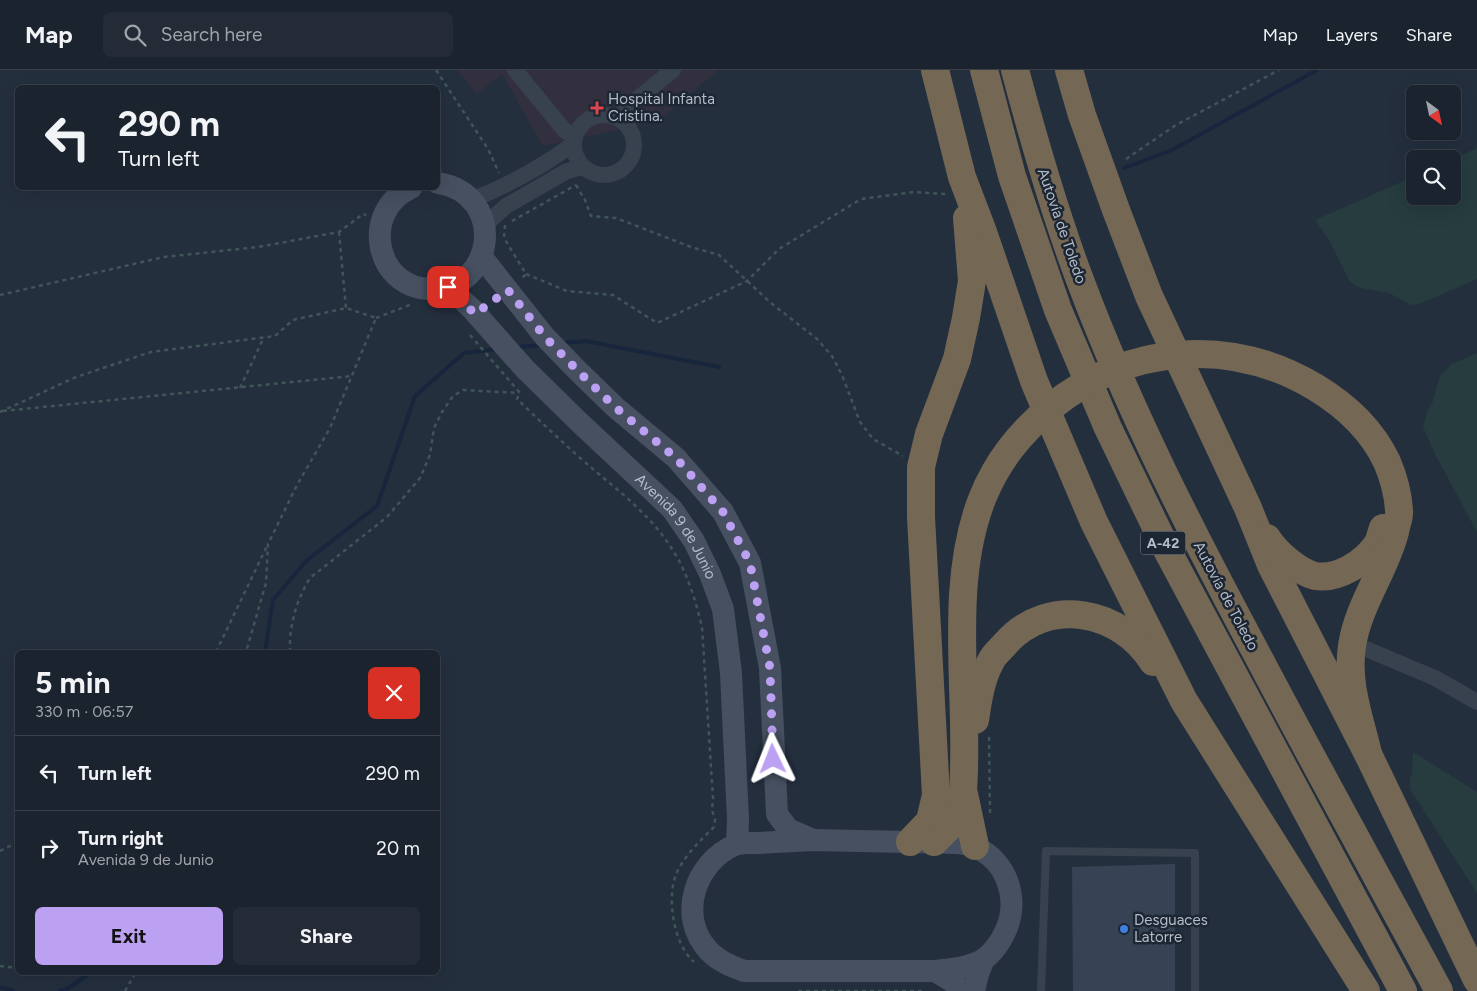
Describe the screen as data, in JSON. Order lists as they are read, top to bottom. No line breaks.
{"streets":{"highway":["Autovía de Toledo","A-42"],"main road":["Avenida 9 de Junio"]},"places":{"health":["Hospital Infanta Cristina."],"other":["Desguaces Latorre"]},"north":"bottom right","page":{"header":"Map","search":"Search here","nav":["Map","Layers","Share"],"turn":["290 m","Turn left"],"heading":["5 min","330 m · 06:57"],"list":[{"name":"Turn left","value":"290 m"},{"name":"Turn right","note":"Avenida 9 de Junio","value":"20 m"}],"buttons":["Exit","Share"]}}
